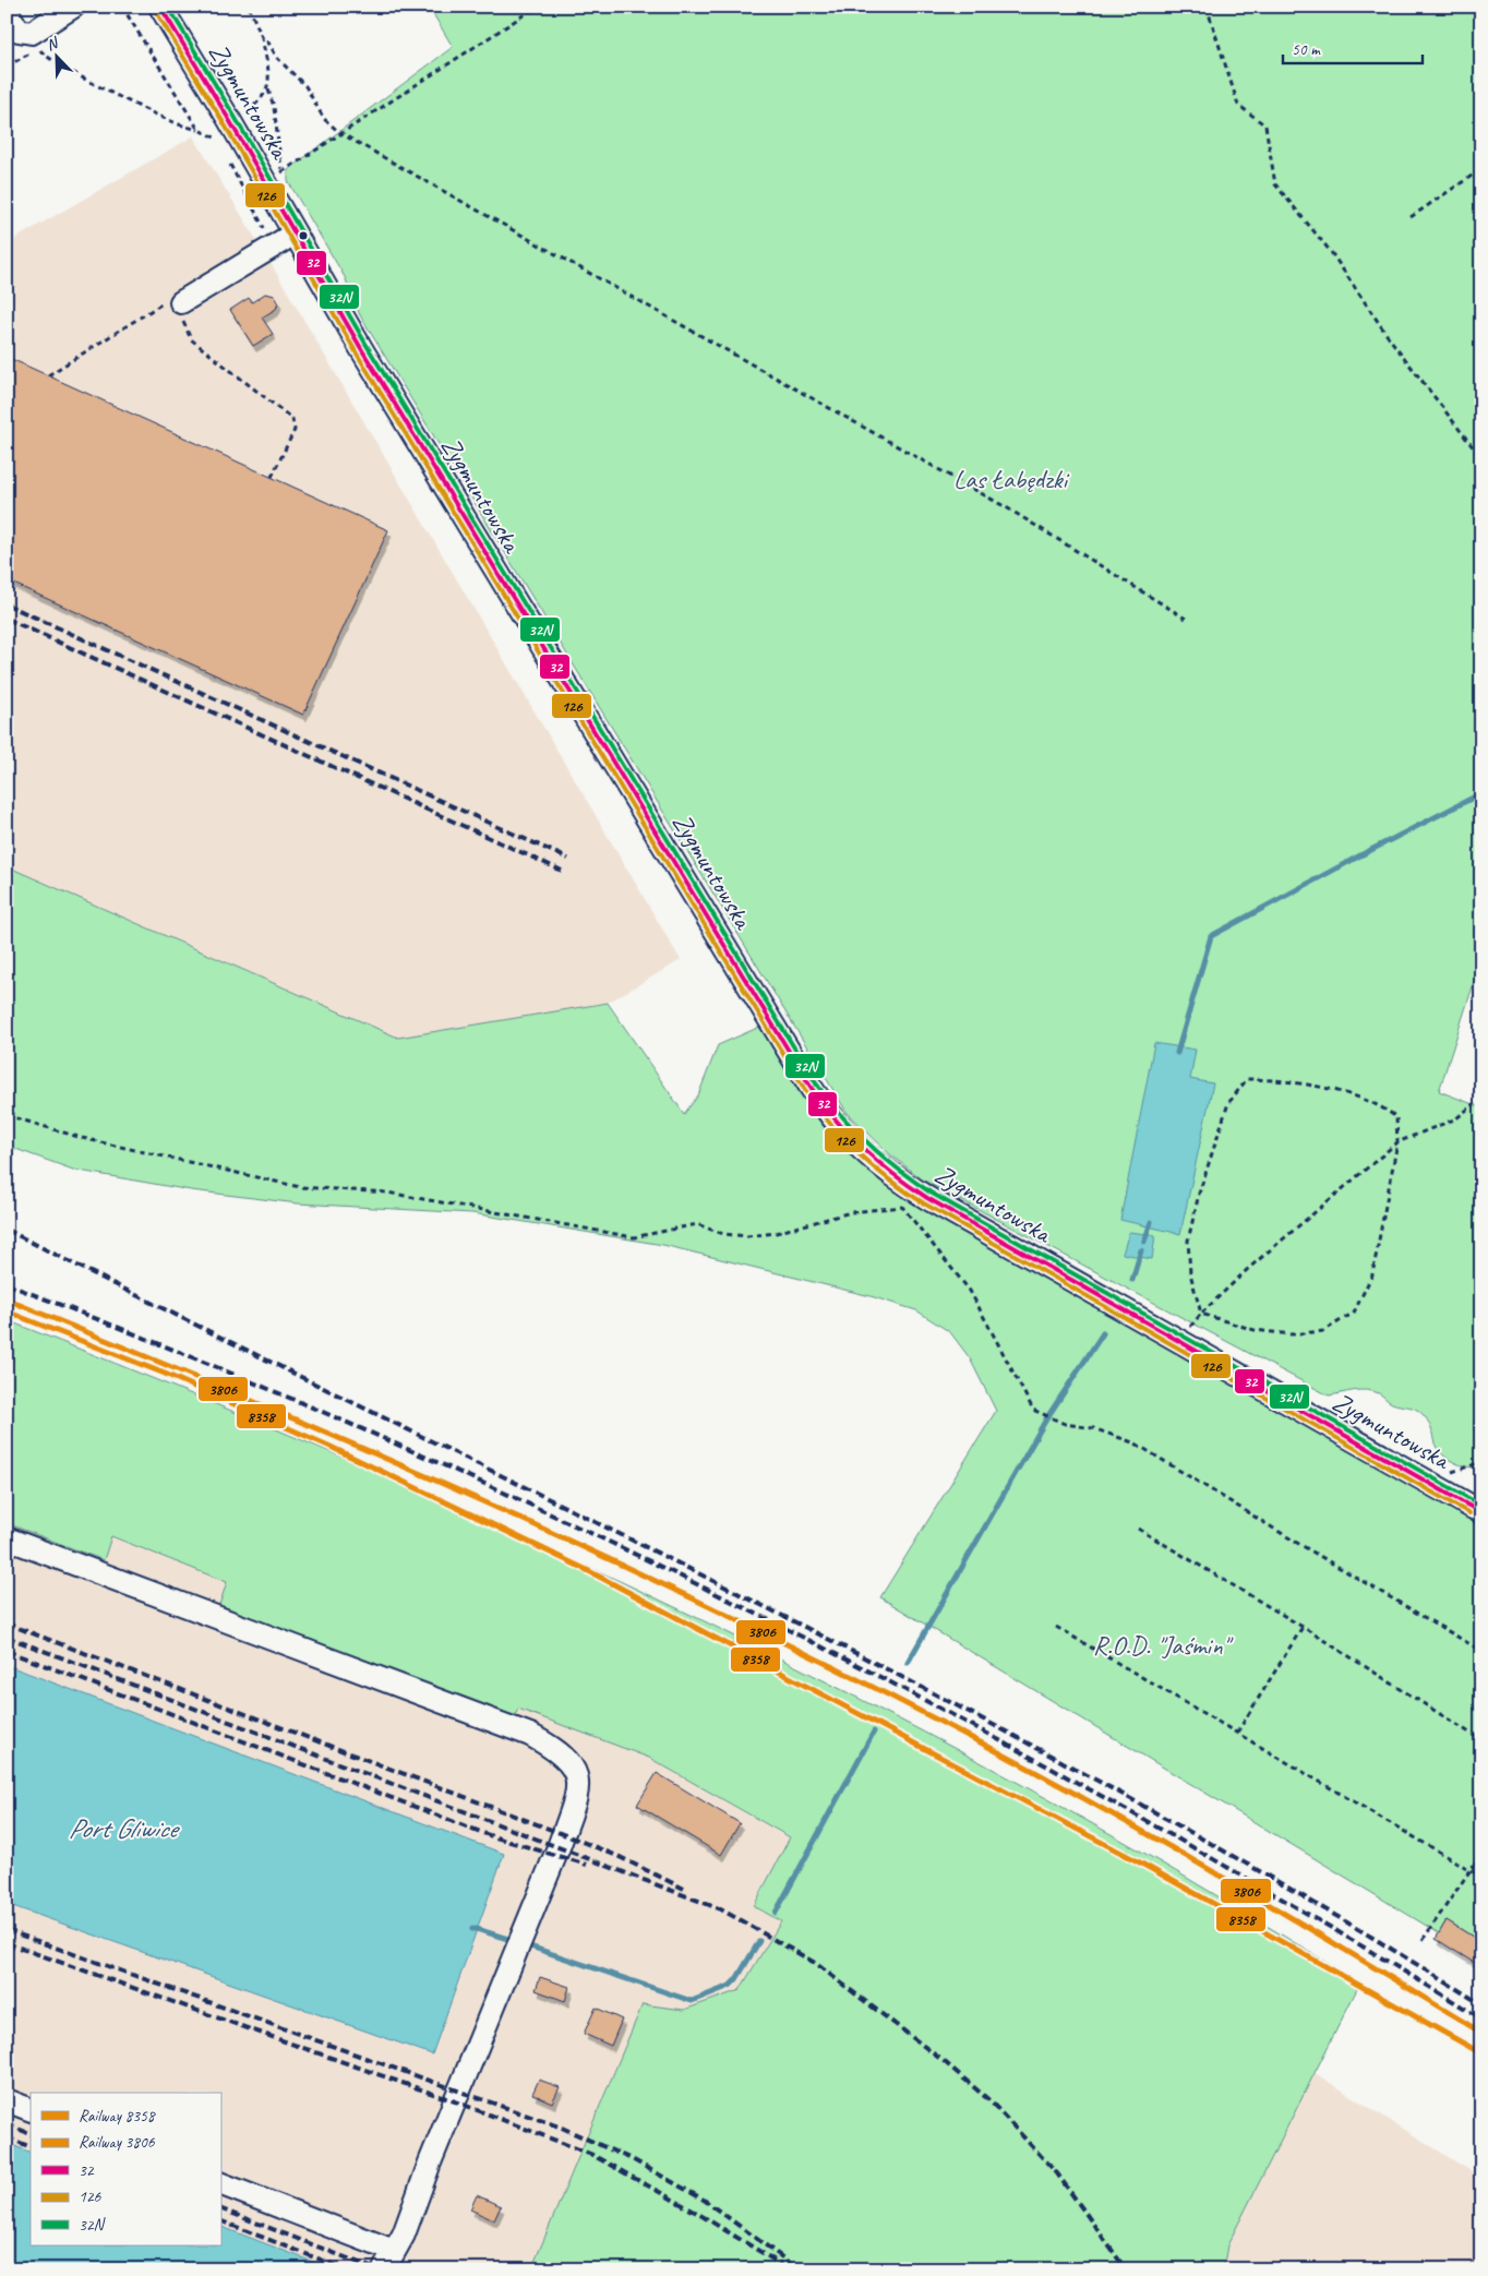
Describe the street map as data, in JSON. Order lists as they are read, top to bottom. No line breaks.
{"streets":{"street":["Zygmuntowska"]},"water":["Port Gliwice"],"parks":["Las Łabędzki","R.O.D. \"Jaśmin\""],"lines":["transit line 32","transit line 32N","transit line 126","rail line 3806","rail line 8358"],"legend":["Railway 8358","Railway 3806","32","126","32N"],"scale_bar":"50 m","north":"top left"}
